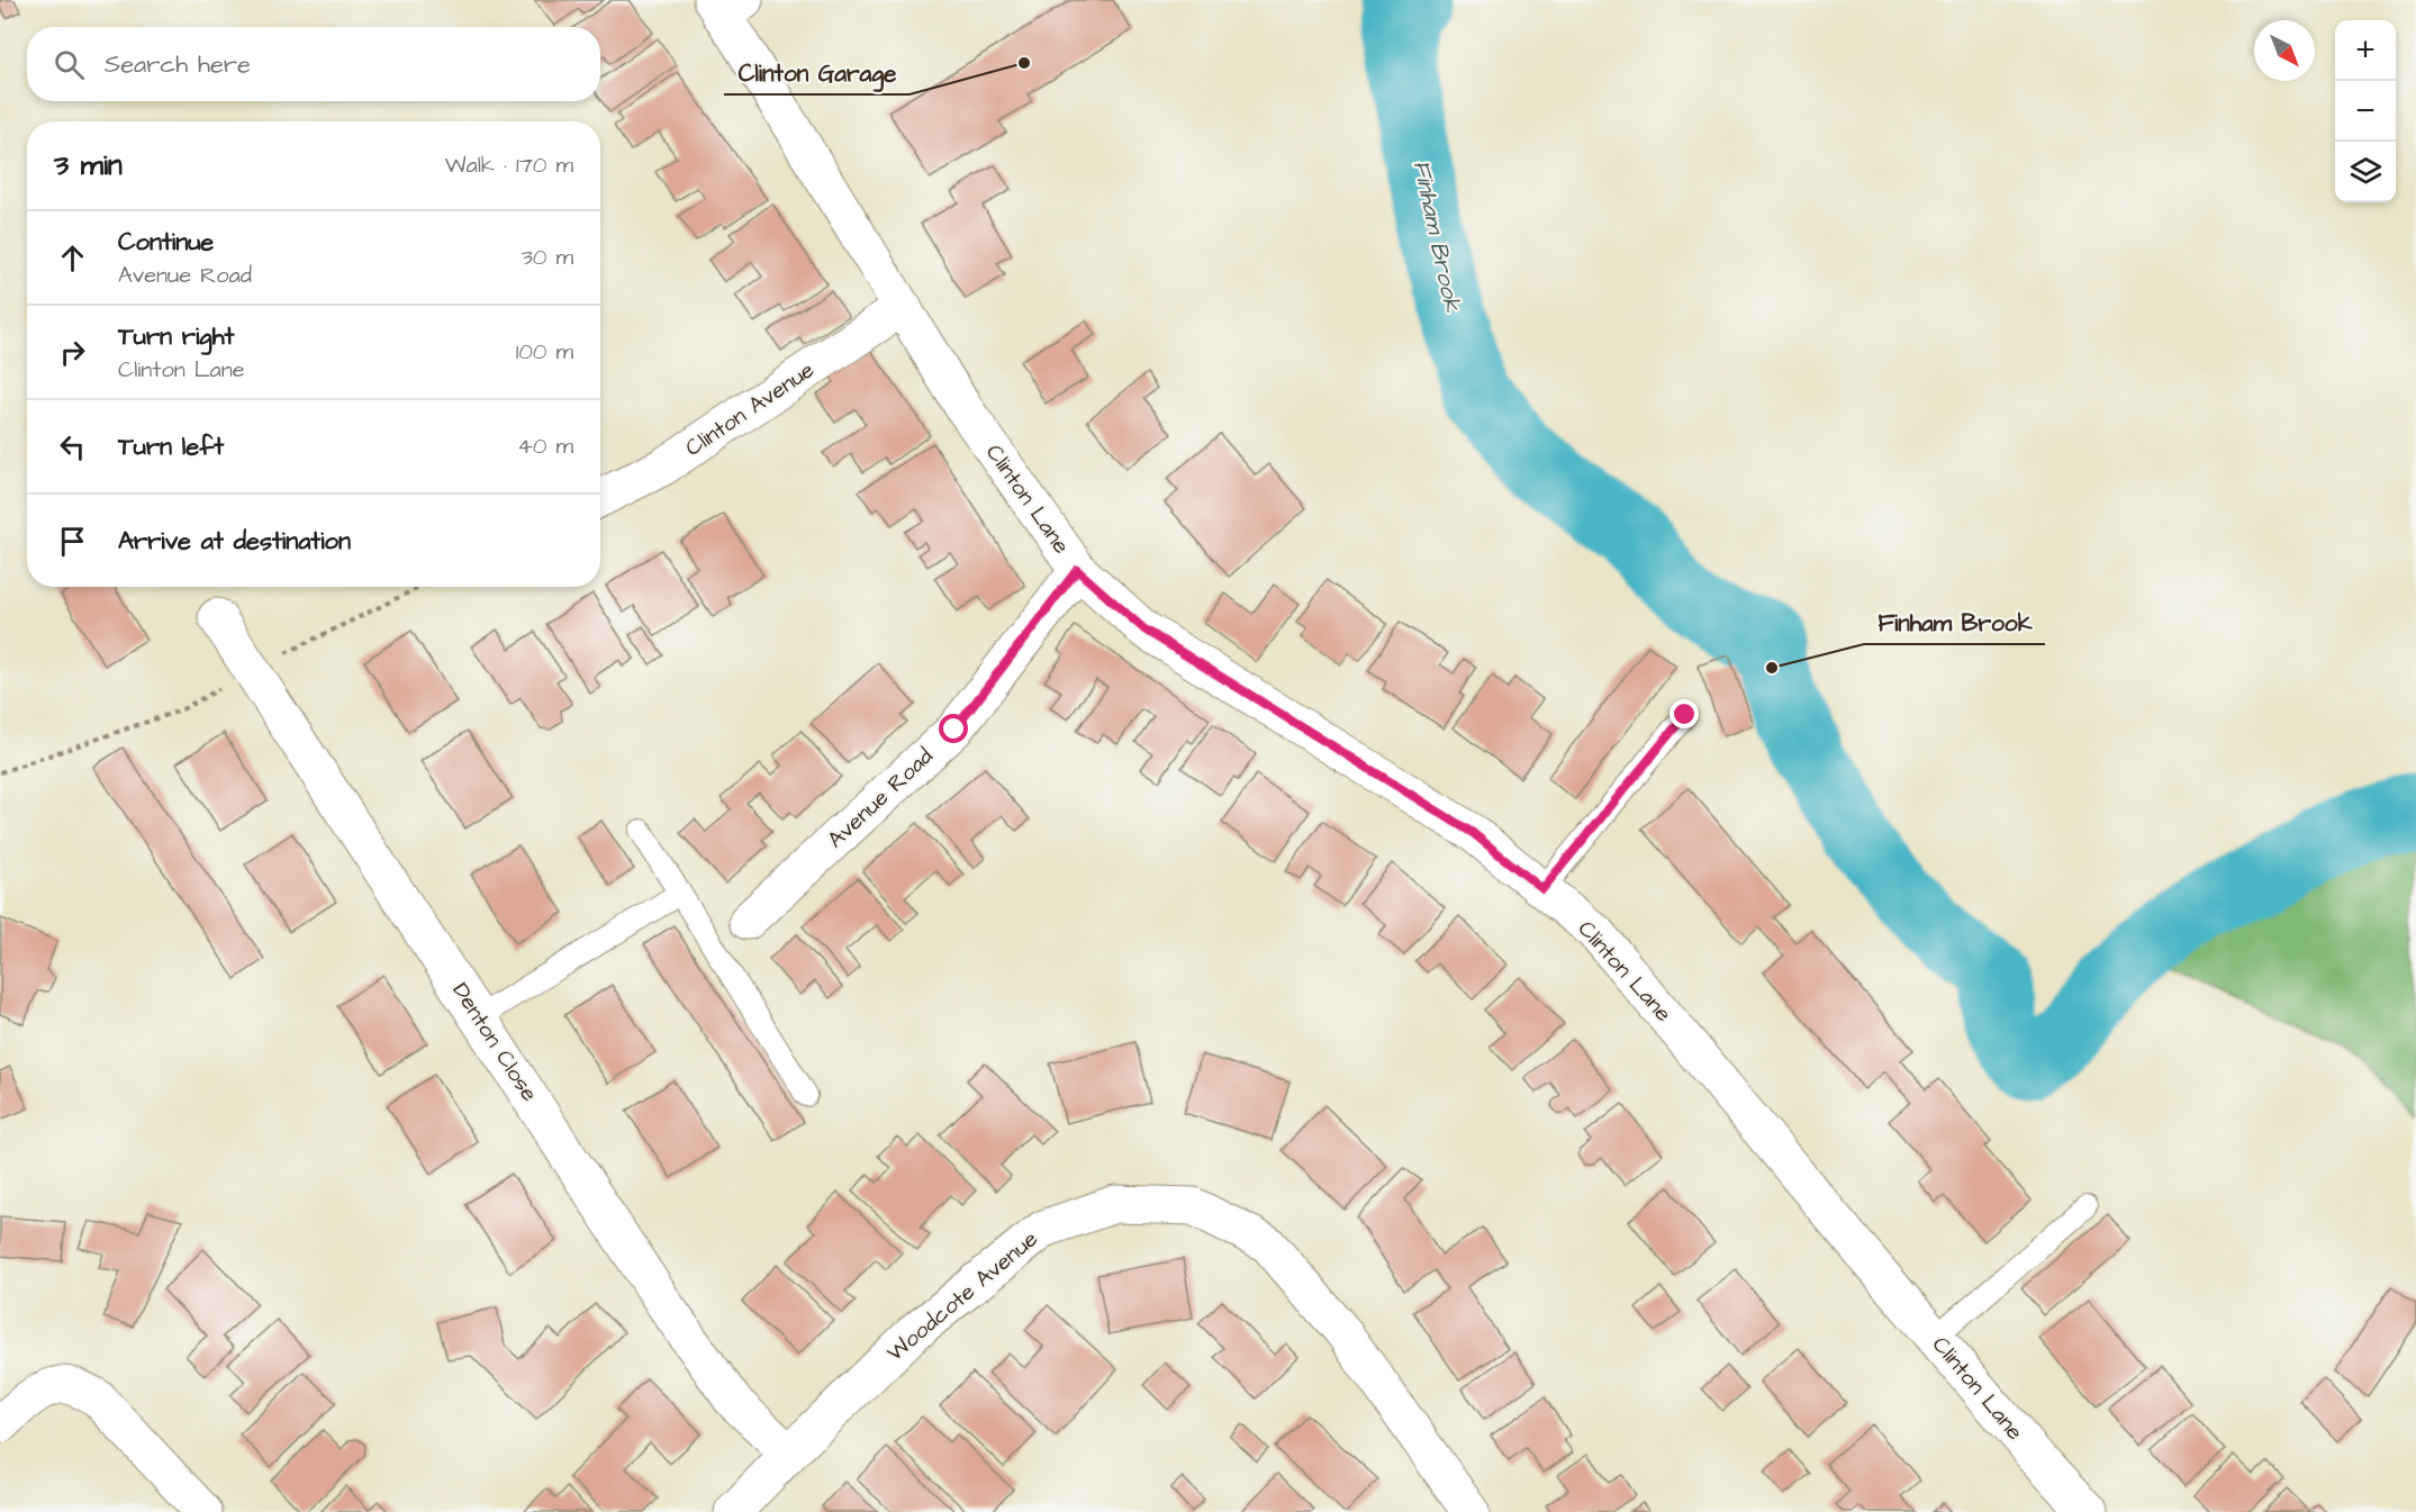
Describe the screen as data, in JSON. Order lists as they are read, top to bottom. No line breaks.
{"streets":{"street":["Clinton Avenue","Clinton Lane","Avenue Road","Denton Close","Woodcote Avenue"]},"crossings":[["Clinton Avenue","Clinton Lane"],["Clinton Lane","Avenue Road"],["Denton Close","Woodcote Avenue"]],"water":["Finham Brook"],"places":["Clinton Garage","Finham Brook"],"north":"bottom right","page":{"map_buttons":["+","−"],"search":"Search here","heading":["3 min","Walk · 170 m"],"list":[["Continue","Avenue Road","30 m"],["Turn right","Clinton Lane","100 m"],["Turn left","40 m"],"Arrive at destination"]}}
